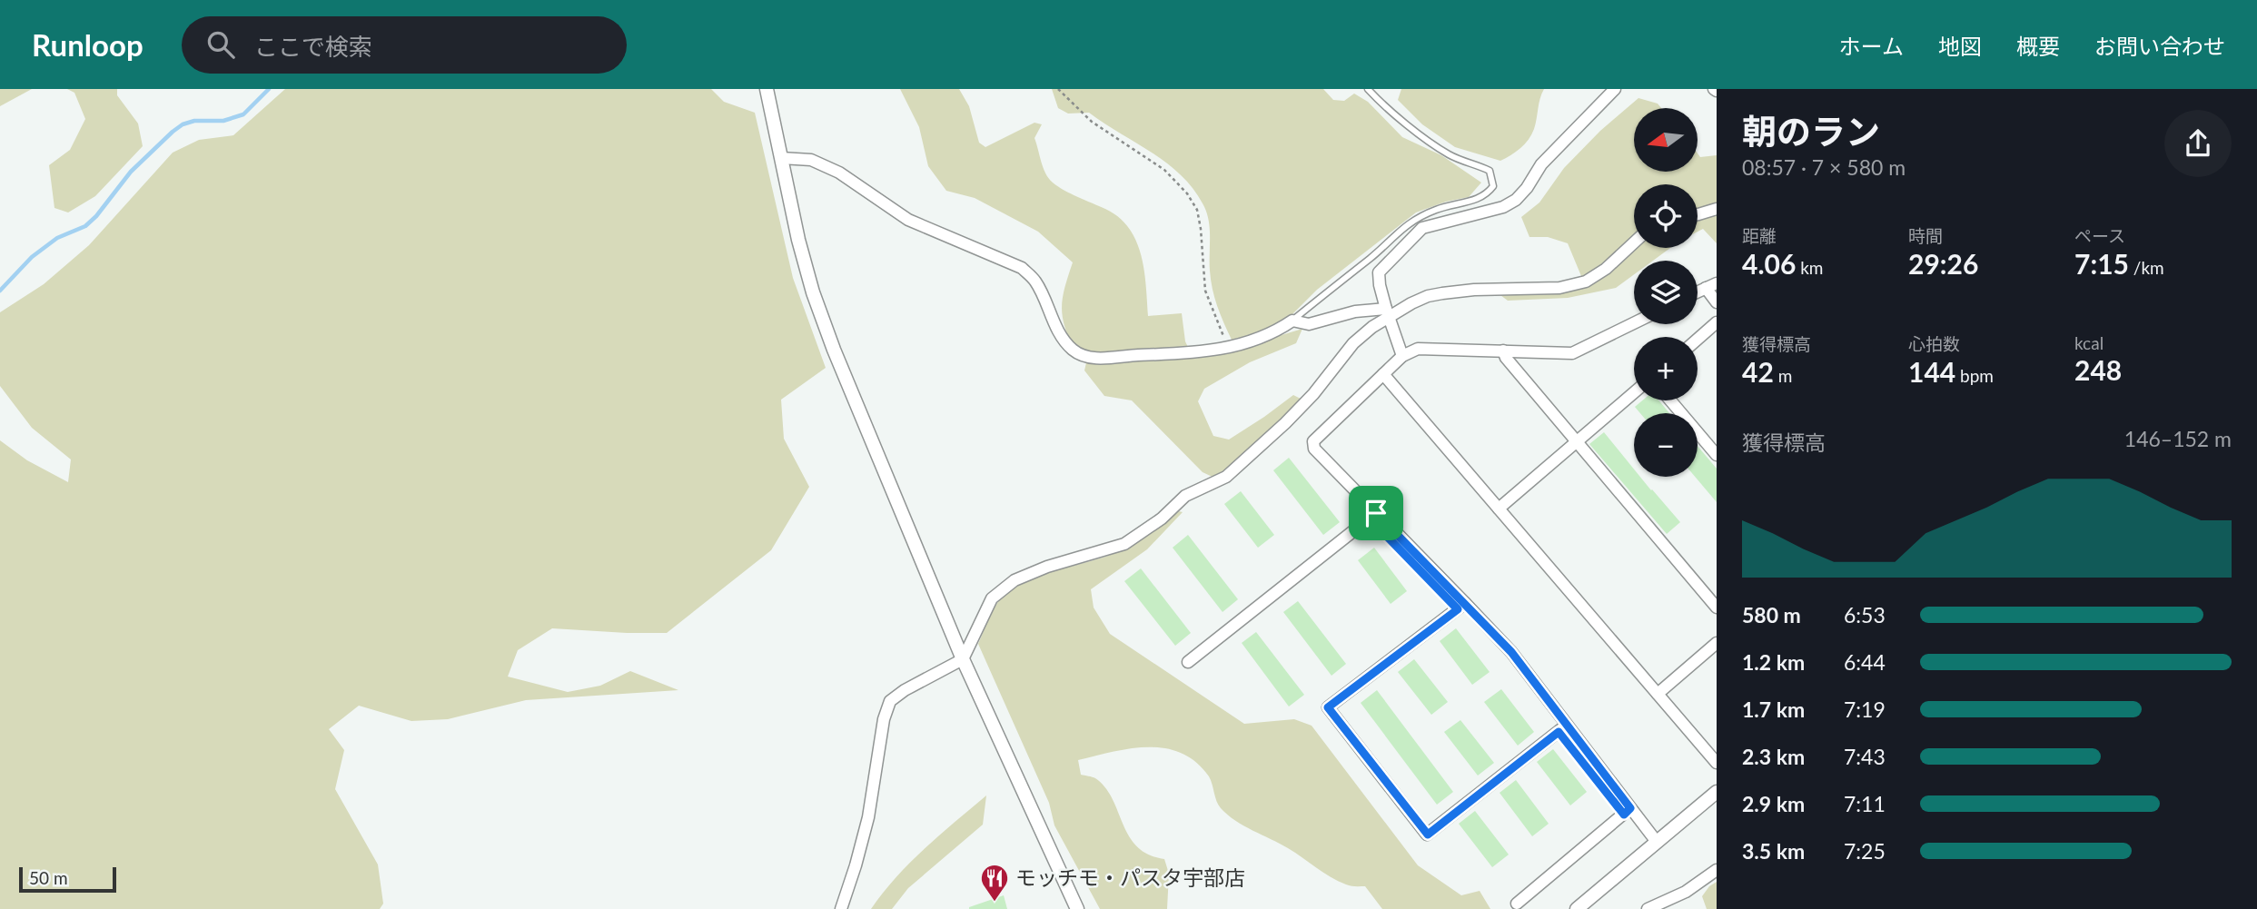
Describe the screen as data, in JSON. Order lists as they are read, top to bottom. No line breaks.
{"places":{"restaurant":["モッチモ・パスタ宇部店"]},"scale_bar":"50 m","north":"left","page":{"header":"Runloop","search":"ここで検索","nav":["ホーム","地図","概要","お問い合わせ"],"heading":["朝のラン","08:57 · 7 × 580 m"],"map_buttons":["+","−"],"stats":[["距離","4.06 km"],["時間","29:26"],["ペース","7:15 /km"],["獲得標高","42 m"],["心拍数","144 bpm"],["kcal","248"]],"chart":["獲得標高","146–152 m"],"list":[{"name":"580 m","note":"6:53"},{"name":"1.2 km","note":"6:44"},{"name":"1.7 km","note":"7:19"},{"name":"2.3 km","note":"7:43"},{"name":"2.9 km","note":"7:11"},{"name":"3.5 km","note":"7:25"}],"scale":"50 m"}}
